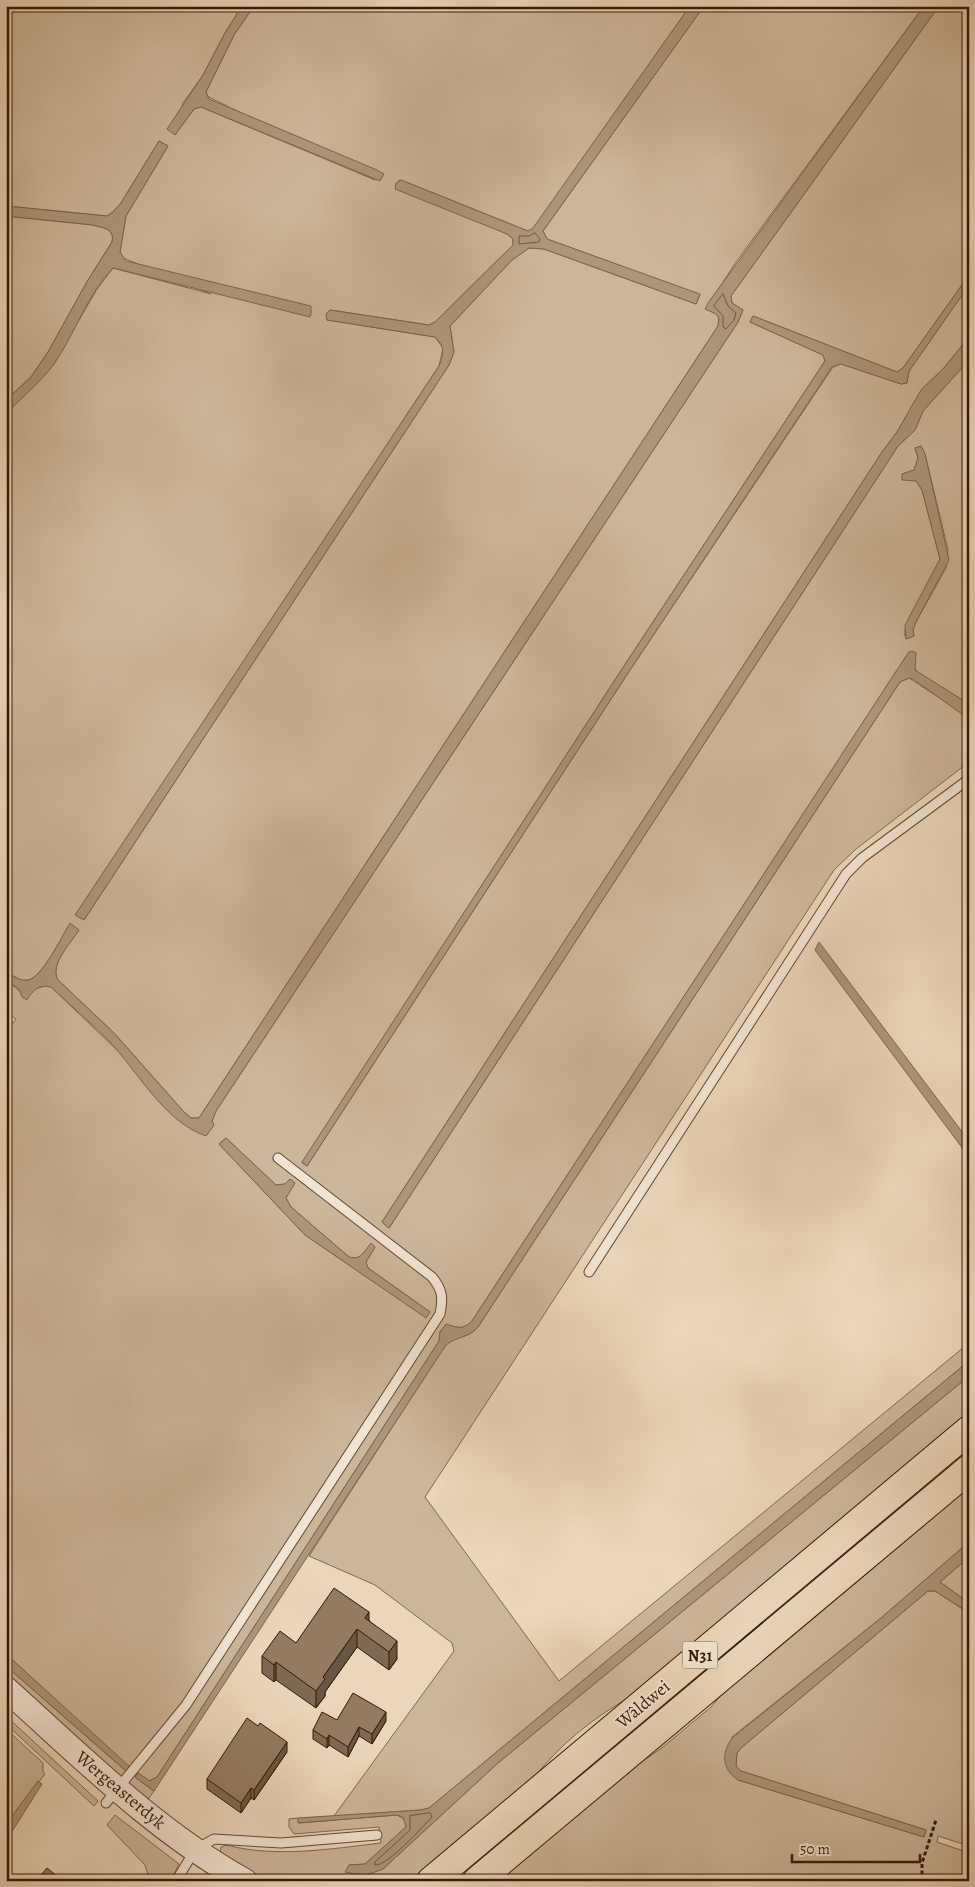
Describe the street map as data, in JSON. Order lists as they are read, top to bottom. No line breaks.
{"streets":{"highway":["N31","Wâldwei"],"street":["Wergeasterdyk"]},"scale_bar":"50 m"}
